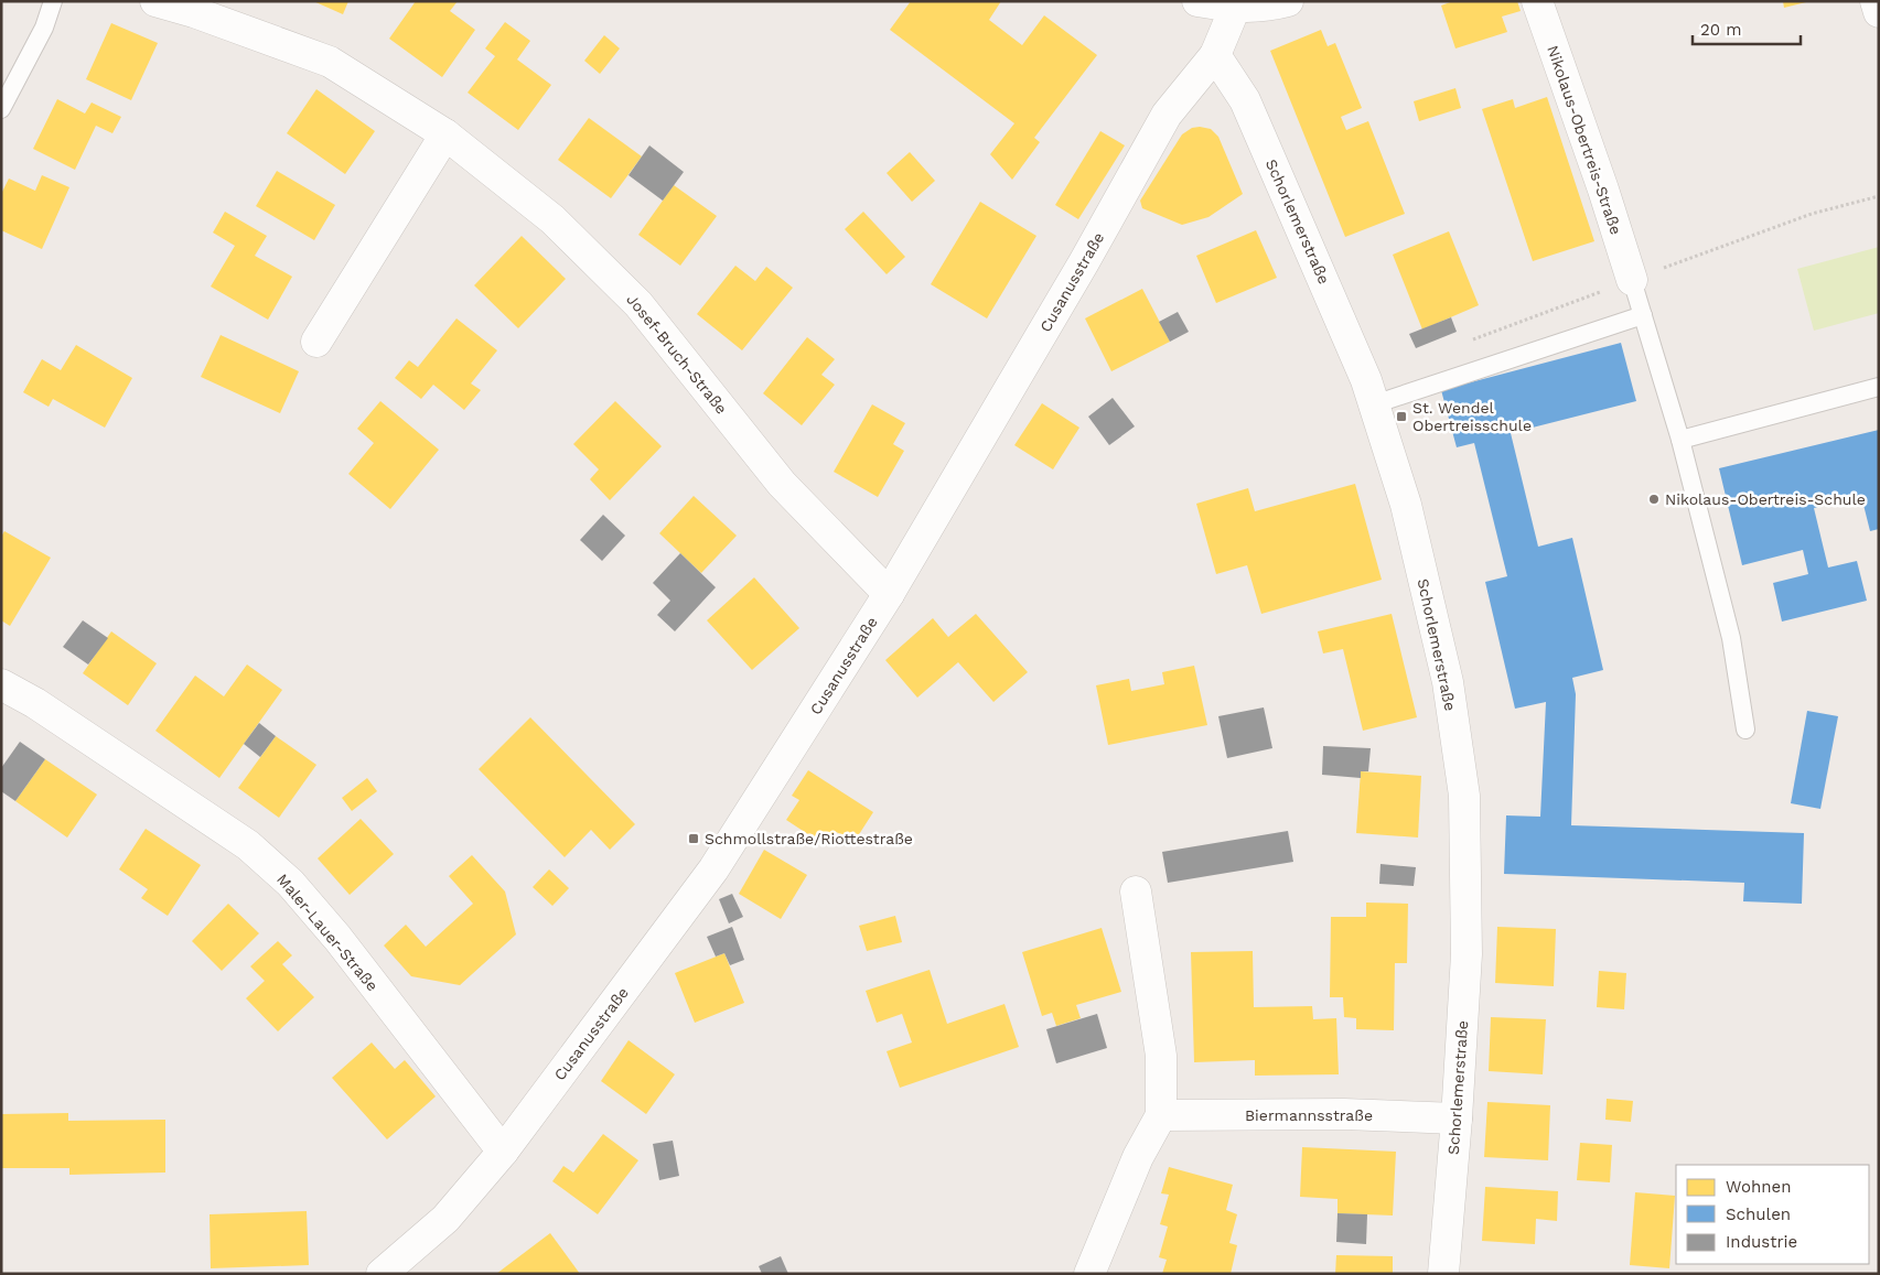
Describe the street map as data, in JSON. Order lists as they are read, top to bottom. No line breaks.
{"streets":{"street":["Nikolaus-Obertreis-Straße","Schorlemerstraße","Cusanusstraße","Josef-Bruch-Straße","Maler-Lauer-Straße","Biermannsstraße"]},"crossings":[["Schorlemerstraße","Cusanusstraße"],["Schorlemerstraße","Biermannsstraße"],["Cusanusstraße","Josef-Bruch-Straße"],["Cusanusstraße","Maler-Lauer-Straße"]],"places":{"transit":["St. Wendel Obertreisschule","Schmollstraße/Riottestraße"],"other":["Nikolaus-Obertreis-Schule"]},"legend":["Wohnen","Schulen","Industrie"],"scale_bar":"20 m"}
